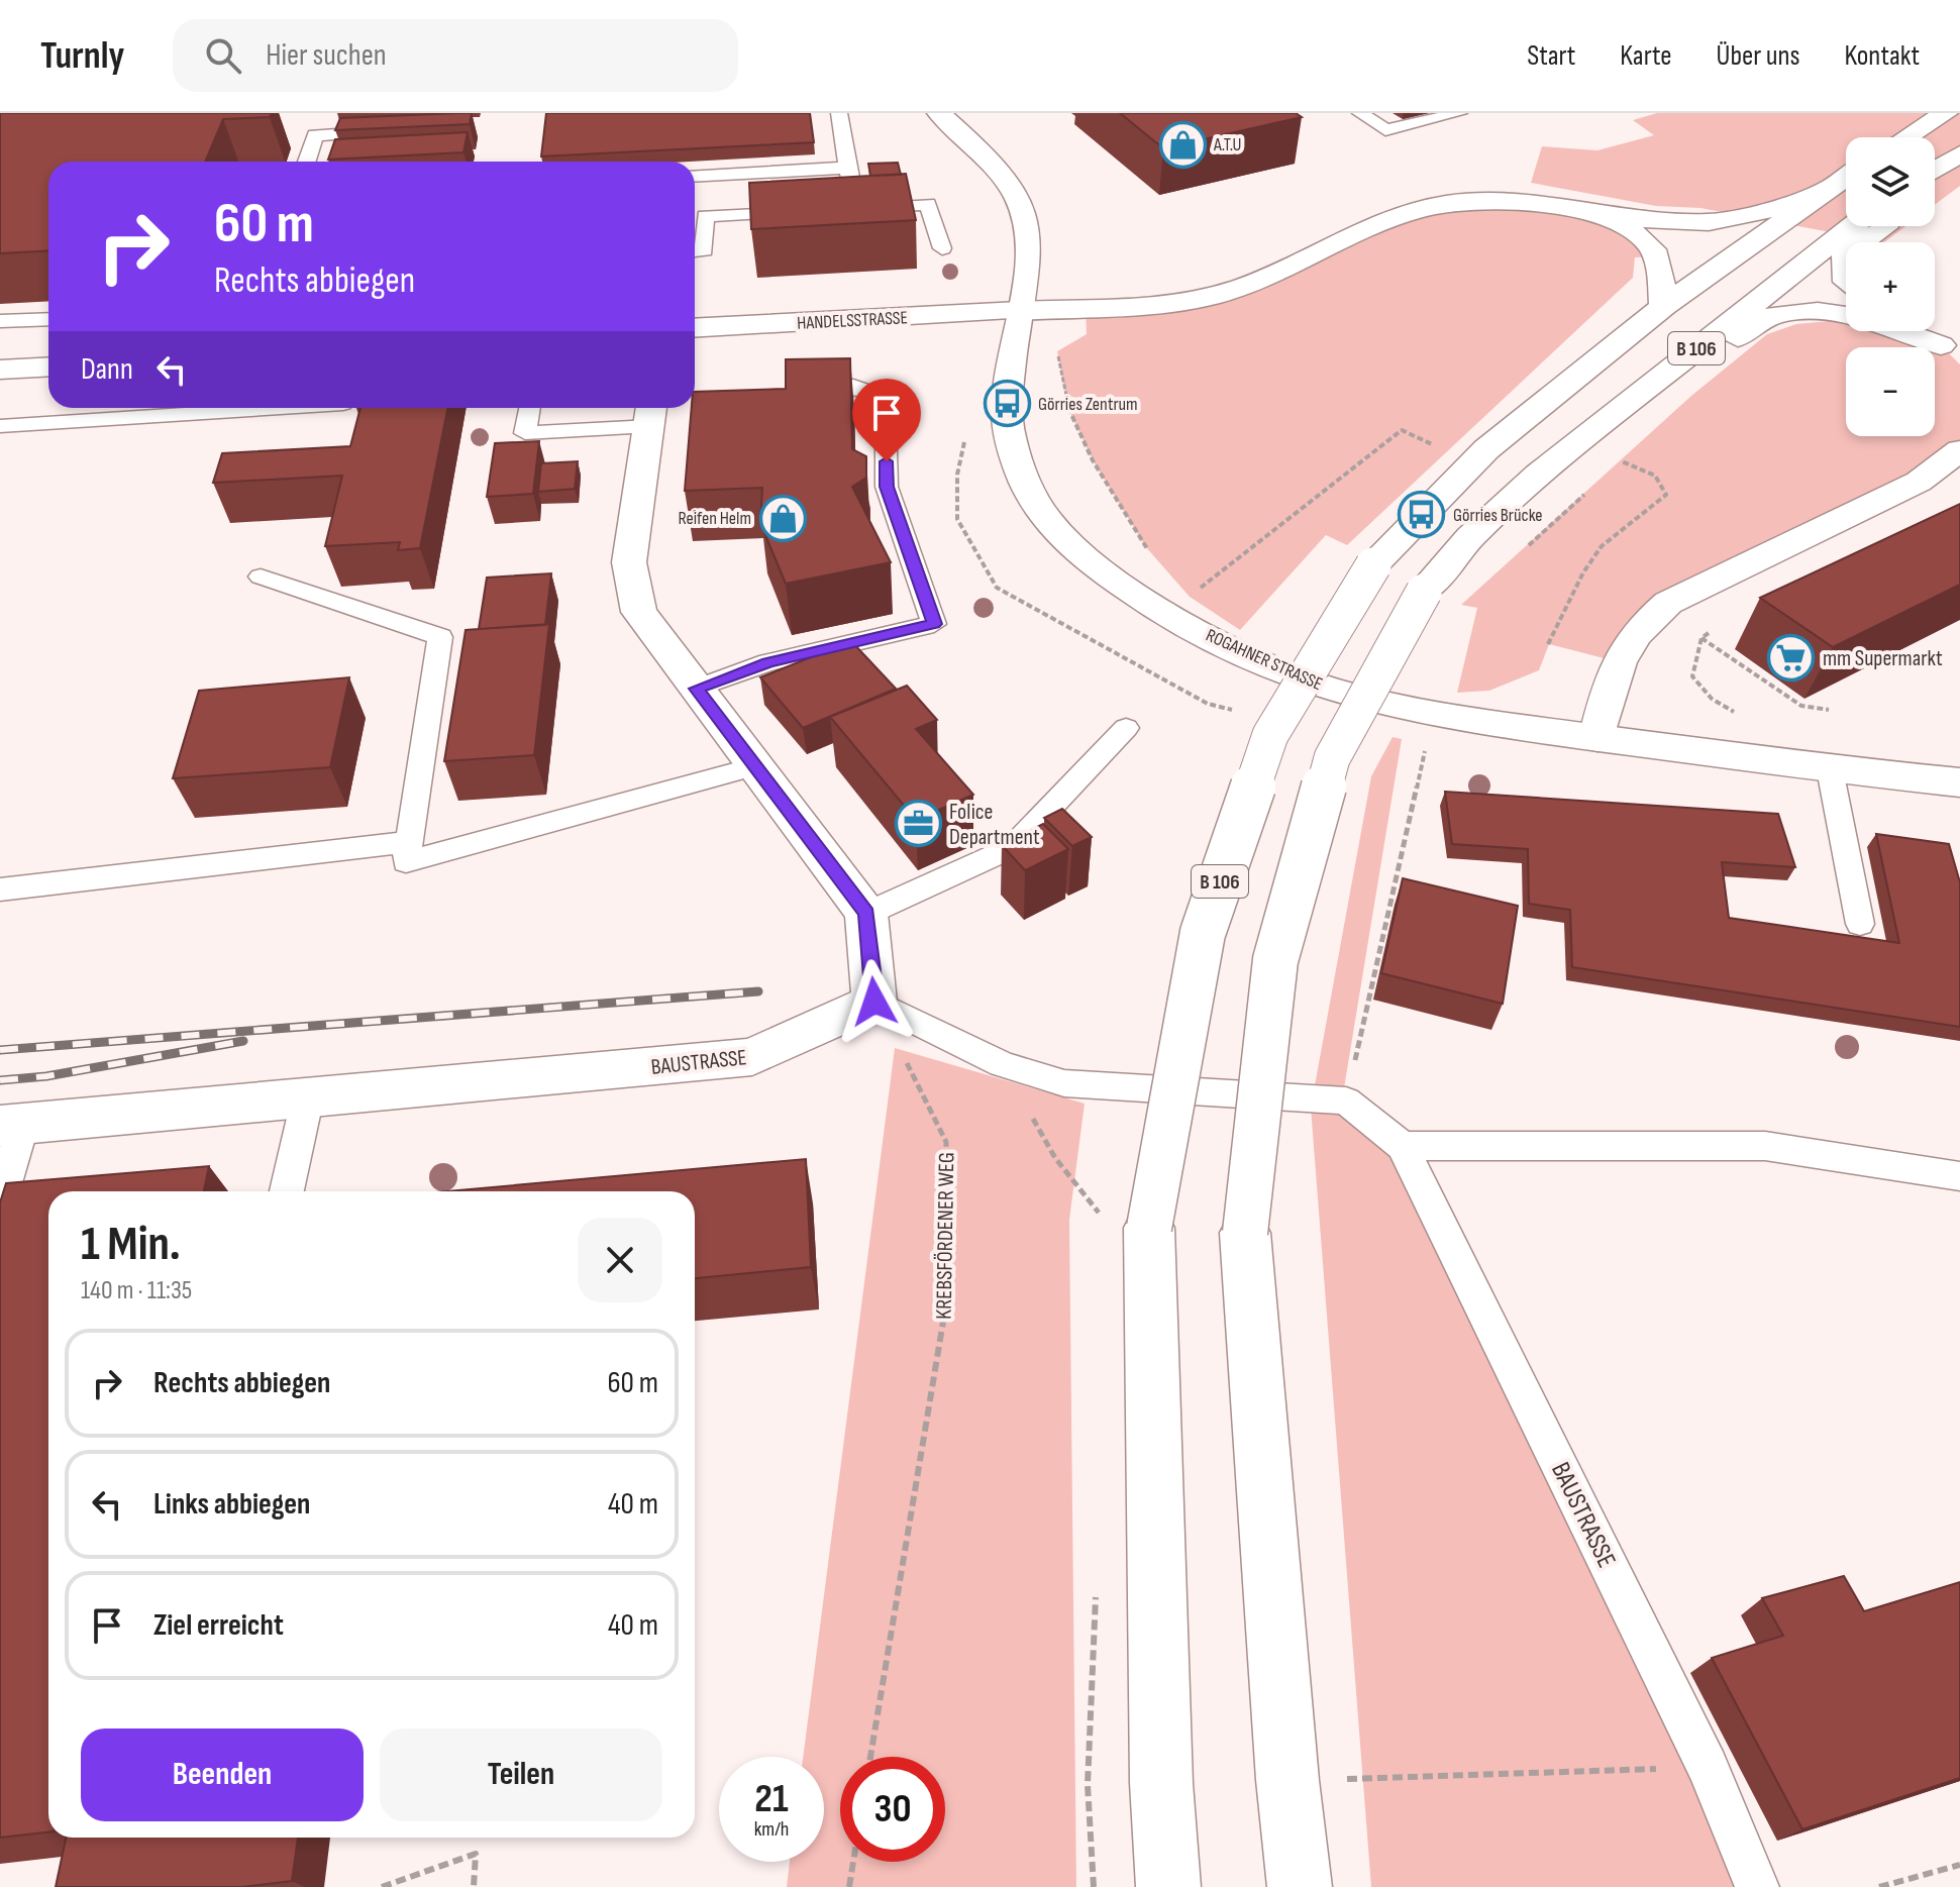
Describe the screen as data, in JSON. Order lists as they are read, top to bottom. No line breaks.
{"streets":{"main road":["HANDELSSTRASSE","B 106","ROGAHNER STRASSE","BAUSTRASSE"],"path":["KREBSFÖRDENER WEG"]},"crossings":[["HANDELSSTRASSE","ROGAHNER STRASSE"],["BAUSTRASSE","KREBSFÖRDENER WEG"]],"places":{"shop":["A.T.U","Reifen Helm"],"bus stop":["Görries Zentrum","Görries Brücke"],"supermarket":["mm Supermarkt"],"office":["Folice Department"]},"page":{"header":"Turnly","search":"Hier suchen","nav":["Start","Karte","Über uns","Kontakt"],"map_buttons":["+","−"],"turn":["60 m","Rechts abbiegen"],"then":"Dann","heading":["1 Min.","140 m · 11:35"],"list":[{"name":"Rechts abbiegen","value":"60 m"},{"name":"Links abbiegen","value":"40 m"},{"name":"Ziel erreicht","value":"40 m"}],"buttons":["Beenden","Teilen"],"speed":"21 km/h","limit":"30"}}
